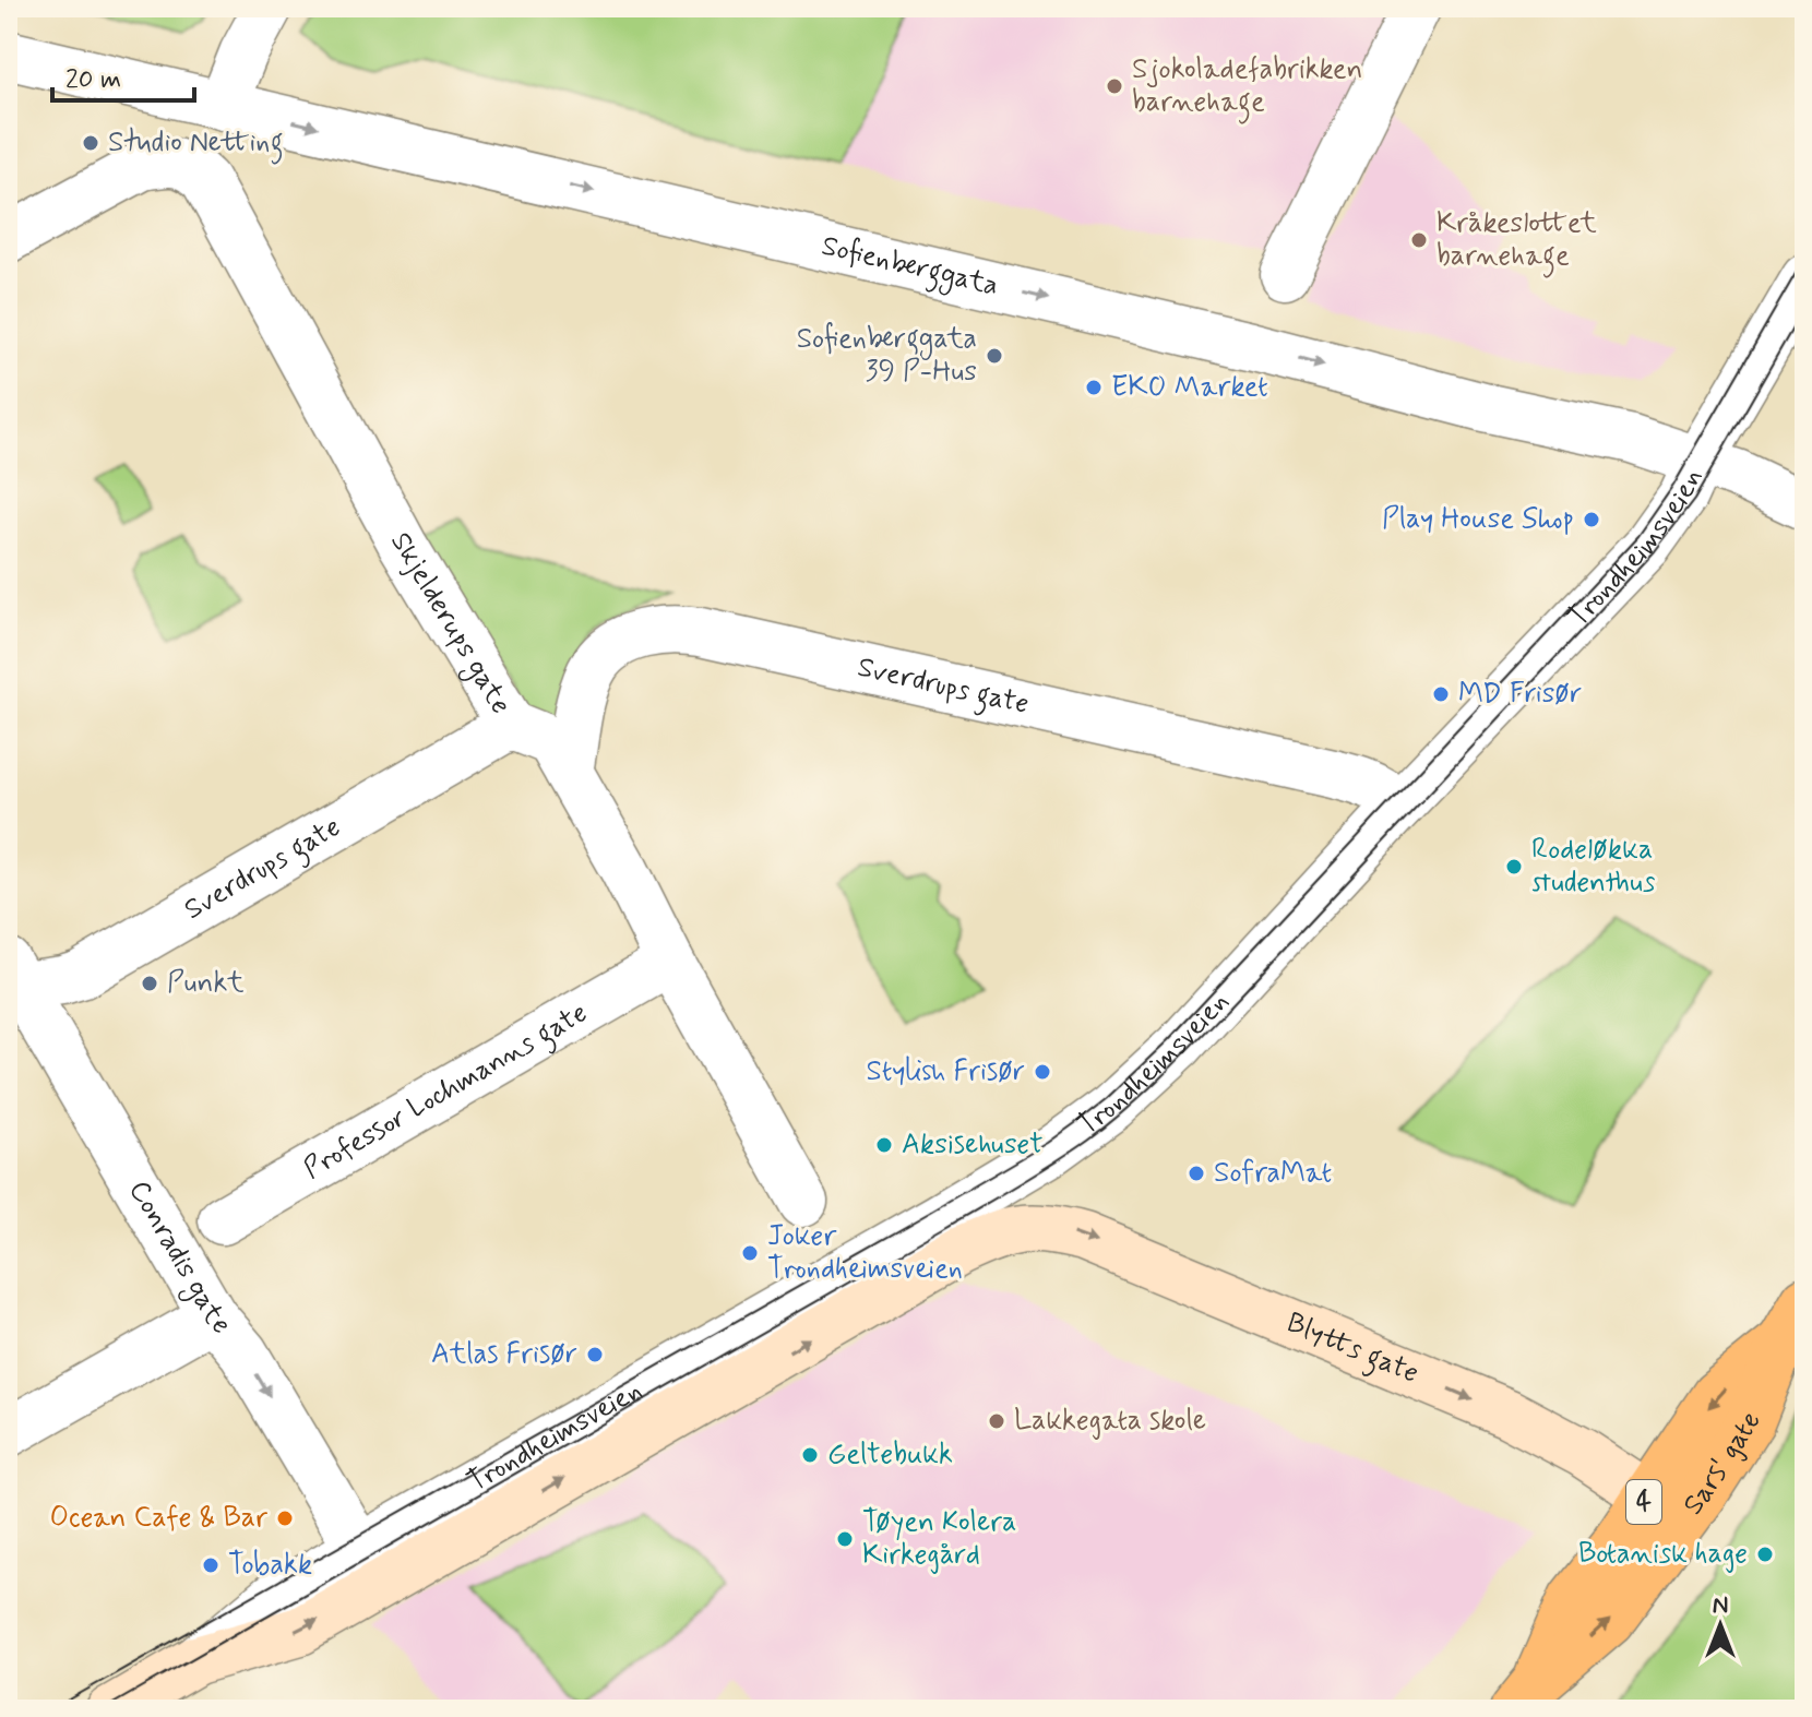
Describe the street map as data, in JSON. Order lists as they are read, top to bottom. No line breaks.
{"streets":{"main road":["Sars' gate","4"],"street":["Sofienberggata","Trondheimsveien","Skjelderups gate","Sverdrups gate","Professor Lochmanns gate","Conradis gate","Blytts gate"]},"crossings":[["Sofienberggata","Trondheimsveien"],["Trondheimsveien","Sverdrups gate"],["Trondheimsveien","Conradis gate"],["Trondheimsveien","Blytts gate"],["Skjelderups gate","Sverdrups gate"],["Skjelderups gate","Professor Lochmanns gate"],["Sverdrups gate","Conradis gate"],["Blytts gate","Sars' gate"]],"one_way":["Sofienberggata","Conradis gate","Blytts gate"],"places":["Sjokoladefabrikken barnehage","Studio Netting","Kråkeslottet barnehage","Sofienberggata 39 P-Hus","EKO Market","Play House Shop","MD Frisør","Rodeløkka studenthus","Punkt","Stylish Frisør","Aksisehuset","SofraMat","Joker Trondheimsveien","Atlas Frisør","Lakkegata skole","Geltebukk","Ocean Cafe & Bar","Tøyen Kolera Kirkegård","Botanisk hage","Tobakk"],"scale_bar":"20 m","north":"top"}
